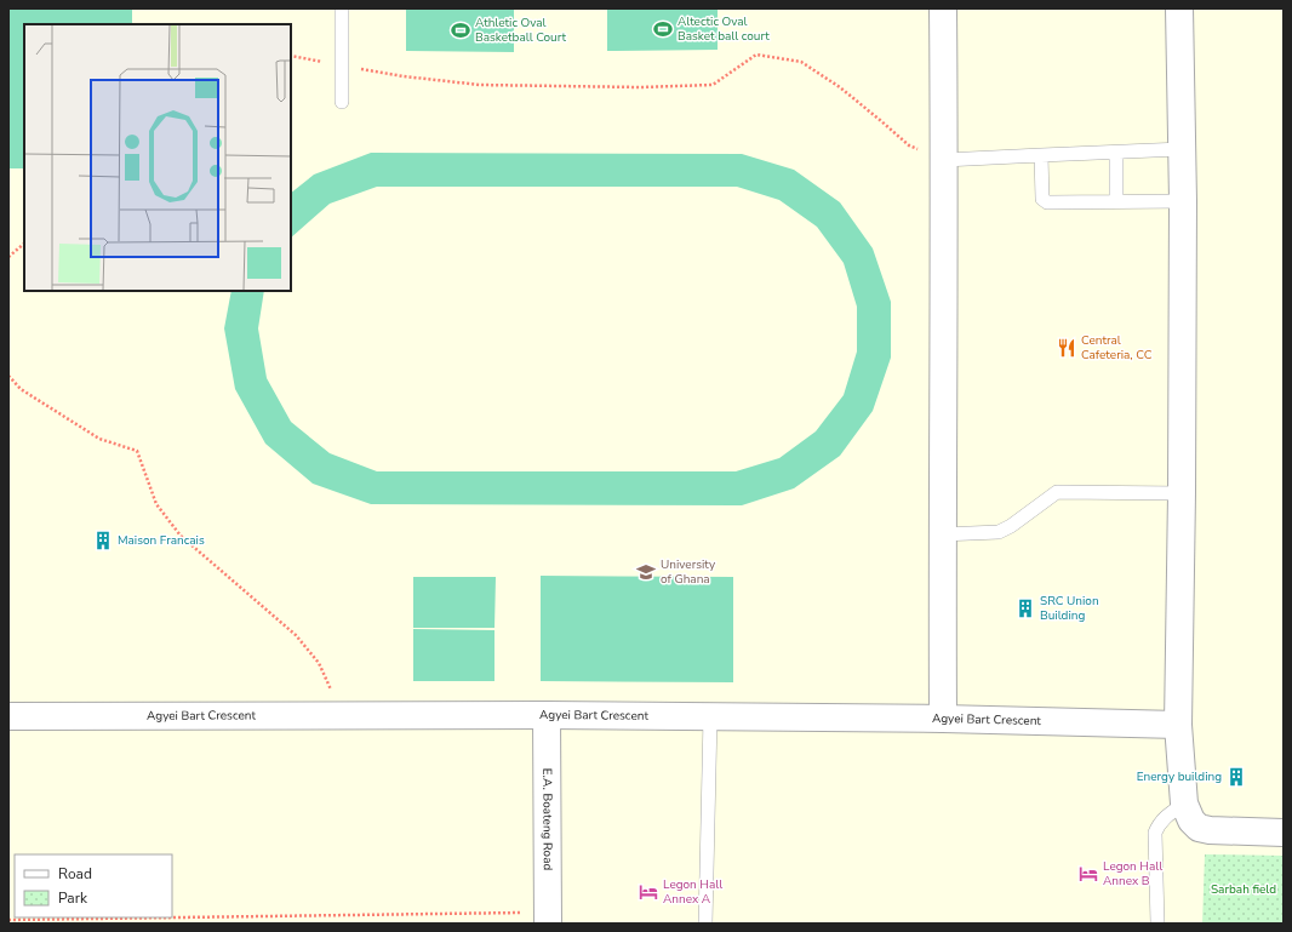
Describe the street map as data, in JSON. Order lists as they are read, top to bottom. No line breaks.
{"streets":{"street":["Agyei Bart Crescent","E.A. Boateng Road"]},"crossings":[["Agyei Bart Crescent","E.A. Boateng Road"]],"parks":["Sarbah field"],"places":{"sports":["Altectic Oval Basket ball court","Athletic Oval Basketball Court"],"restaurant":["Central Cafeteria, CC"],"building":["Maison Francais","SRC Union Building","Energy building"],"school or university":["University of Ghana"],"hotel":["Legon Hall Annex B","Legon Hall Annex A"]},"legend":["Road","Park"]}
